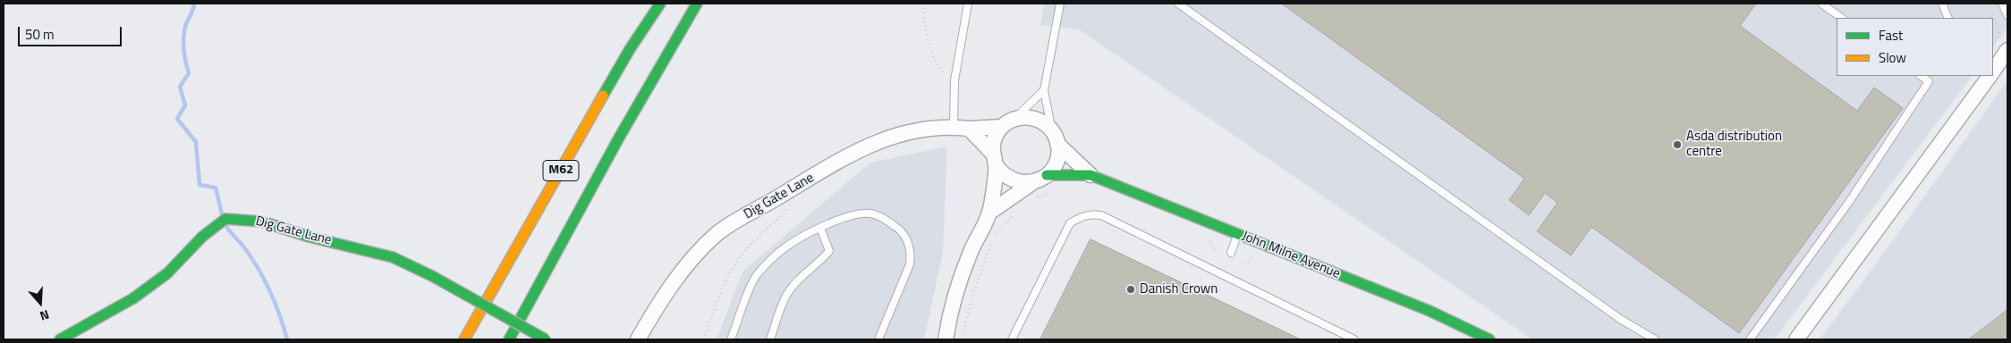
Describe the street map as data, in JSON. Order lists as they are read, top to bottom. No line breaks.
{"streets":{"main road":["M62","Dig Gate Lane","John Milne Avenue"]},"crossings":[["Dig Gate Lane","John Milne Avenue"]],"places":["Asda distribution centre","Danish Crown"],"legend":["Fast","Slow"],"scale_bar":"50 m","north":"bottom"}
